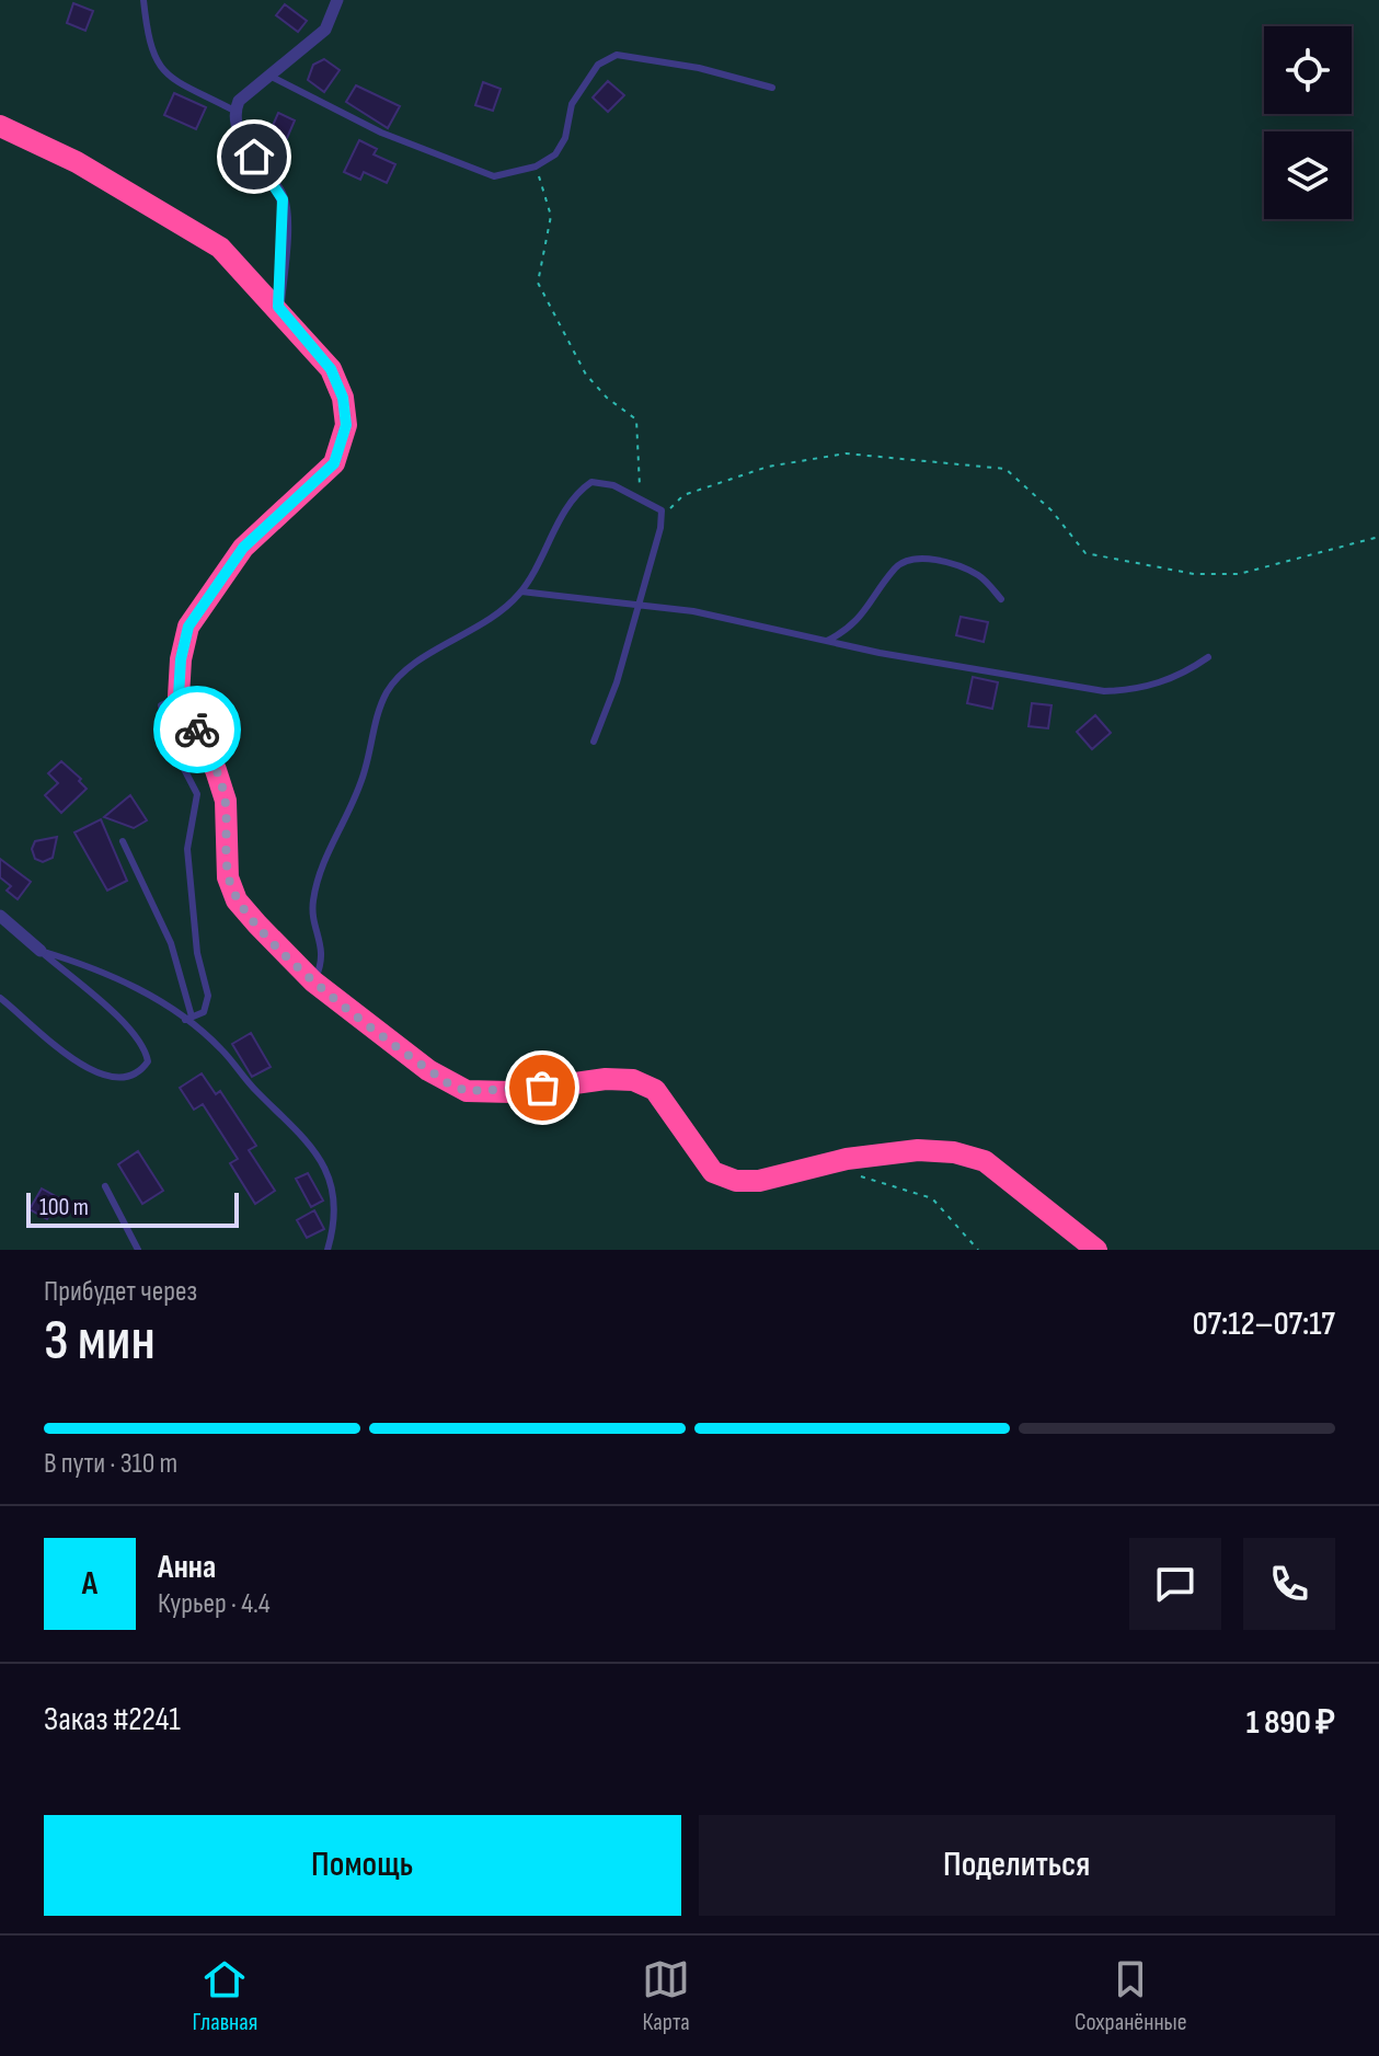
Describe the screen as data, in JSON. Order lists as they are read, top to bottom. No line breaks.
{"scale_bar":"100 m","page":{"scale":"100 m","heading":["3 мин","Прибудет через","07:12–07:17"],"panel":["Анна","Курьер · 4.4","Заказ #2241","1 890 ₽"],"bar":"В пути · 310 m","round":"А","buttons":["Помощь","Поделиться"],"tabs":["Главная","Карта","Сохранённые"]}}
